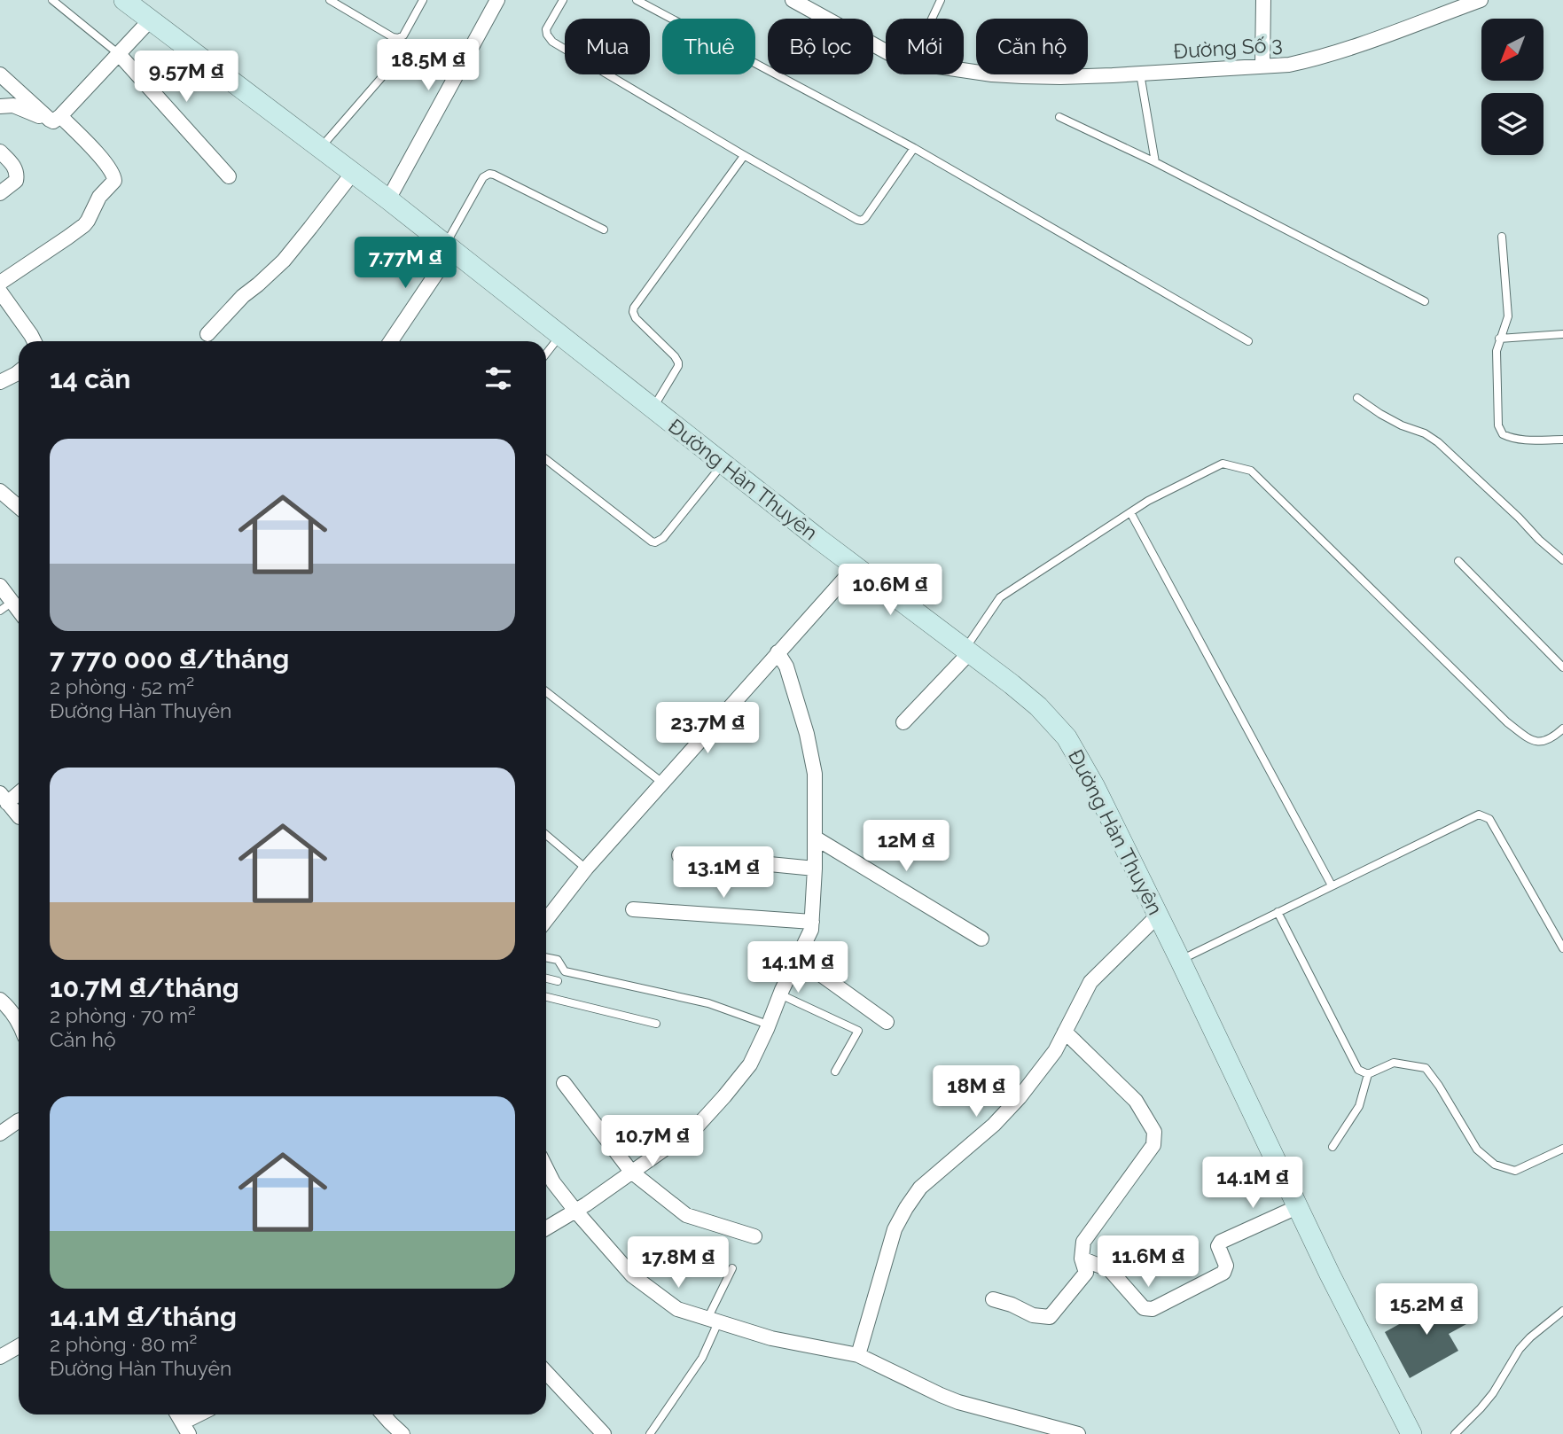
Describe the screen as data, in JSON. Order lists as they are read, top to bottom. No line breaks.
{"streets":{"street":["Đường Số 3","Đường Hàn Thuyên"]},"north":"bottom left","page":{"chip":["Mua","Thuê","Bộ lọc","Mới","Căn hộ"],"price":["18.5M ₫","9.57M ₫","7.77M ₫","10.6M ₫","23.7M ₫","12M ₫","13.1M ₫","14.1M ₫","18M ₫","10.7M ₫","14.1M ₫","11.6M ₫","17.8M ₫","15.2M ₫"],"heading":"14 căn","list":[{"name":"7 770 000 ₫/tháng","note":"2 phòng · 52 m² · Đường Hàn Thuyên"},{"name":"10.7M ₫/tháng","note":"2 phòng · 70 m² · Căn hộ"},{"name":"14.1M ₫/tháng","note":"2 phòng · 80 m² · Đường Hàn Thuyên"}]}}
